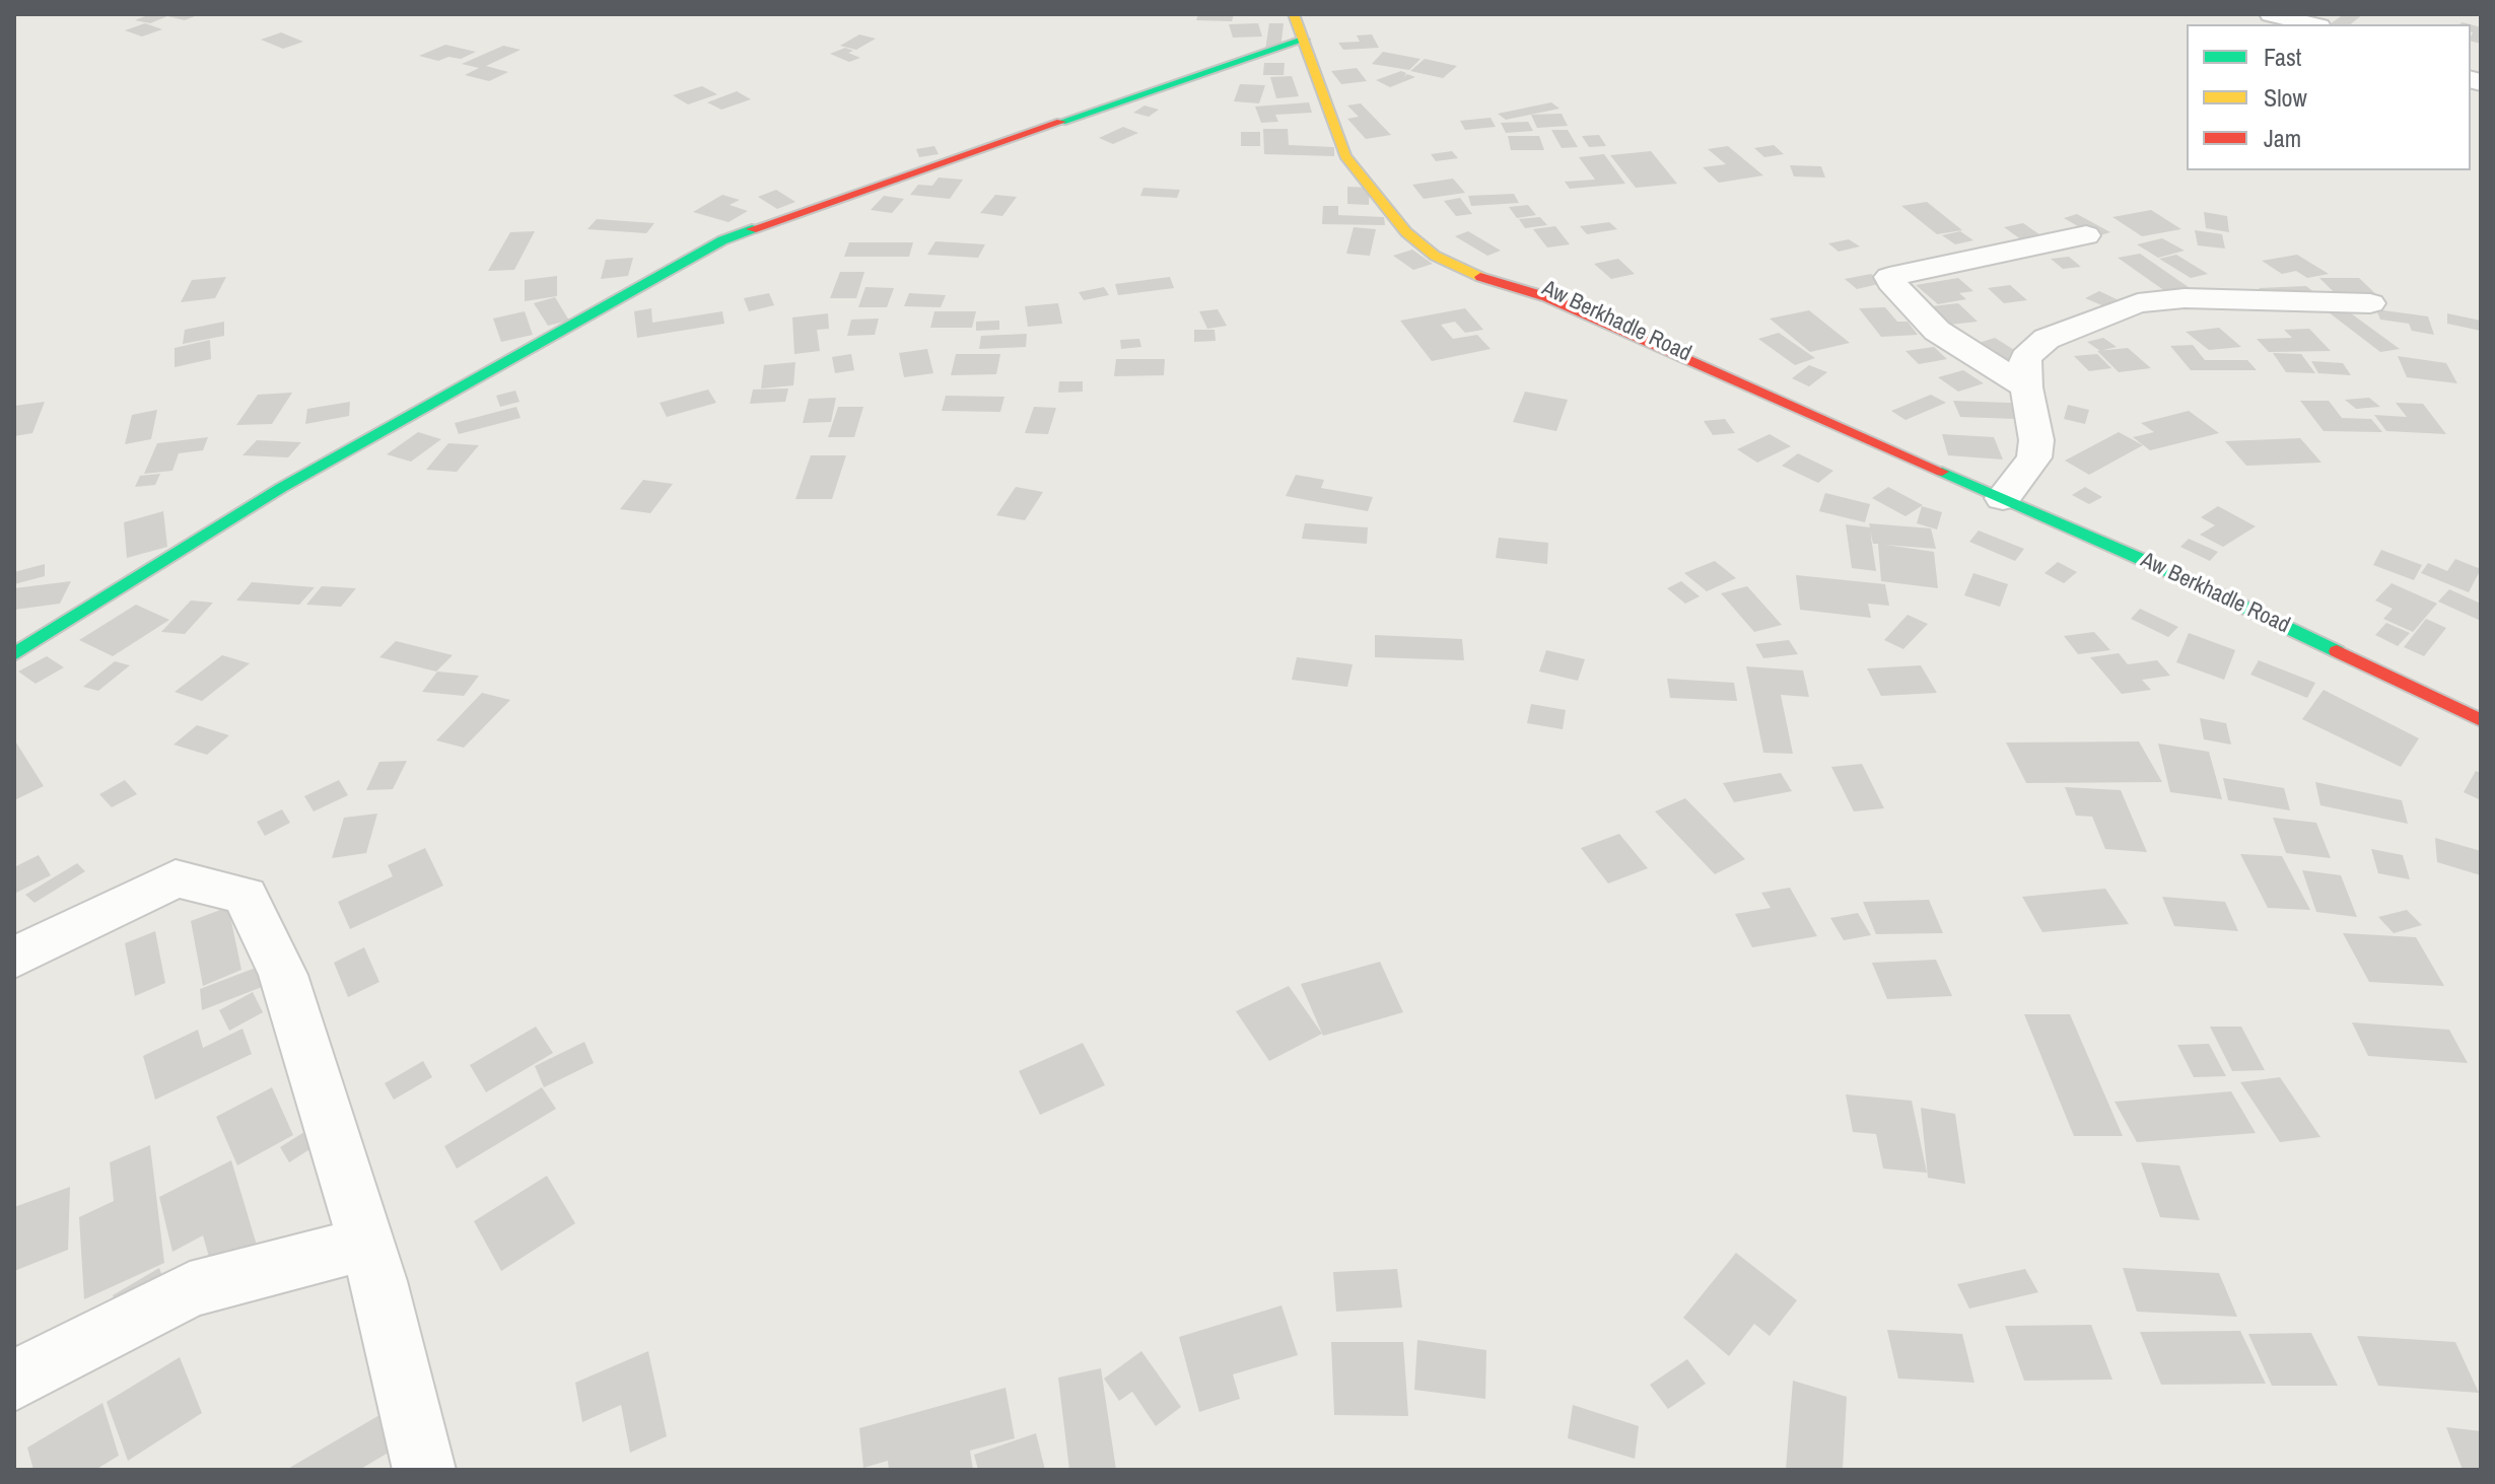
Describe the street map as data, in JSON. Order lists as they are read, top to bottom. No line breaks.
{"streets":{"main road":["Aw Berkhadle Road"]},"legend":["Fast","Slow","Jam"]}
